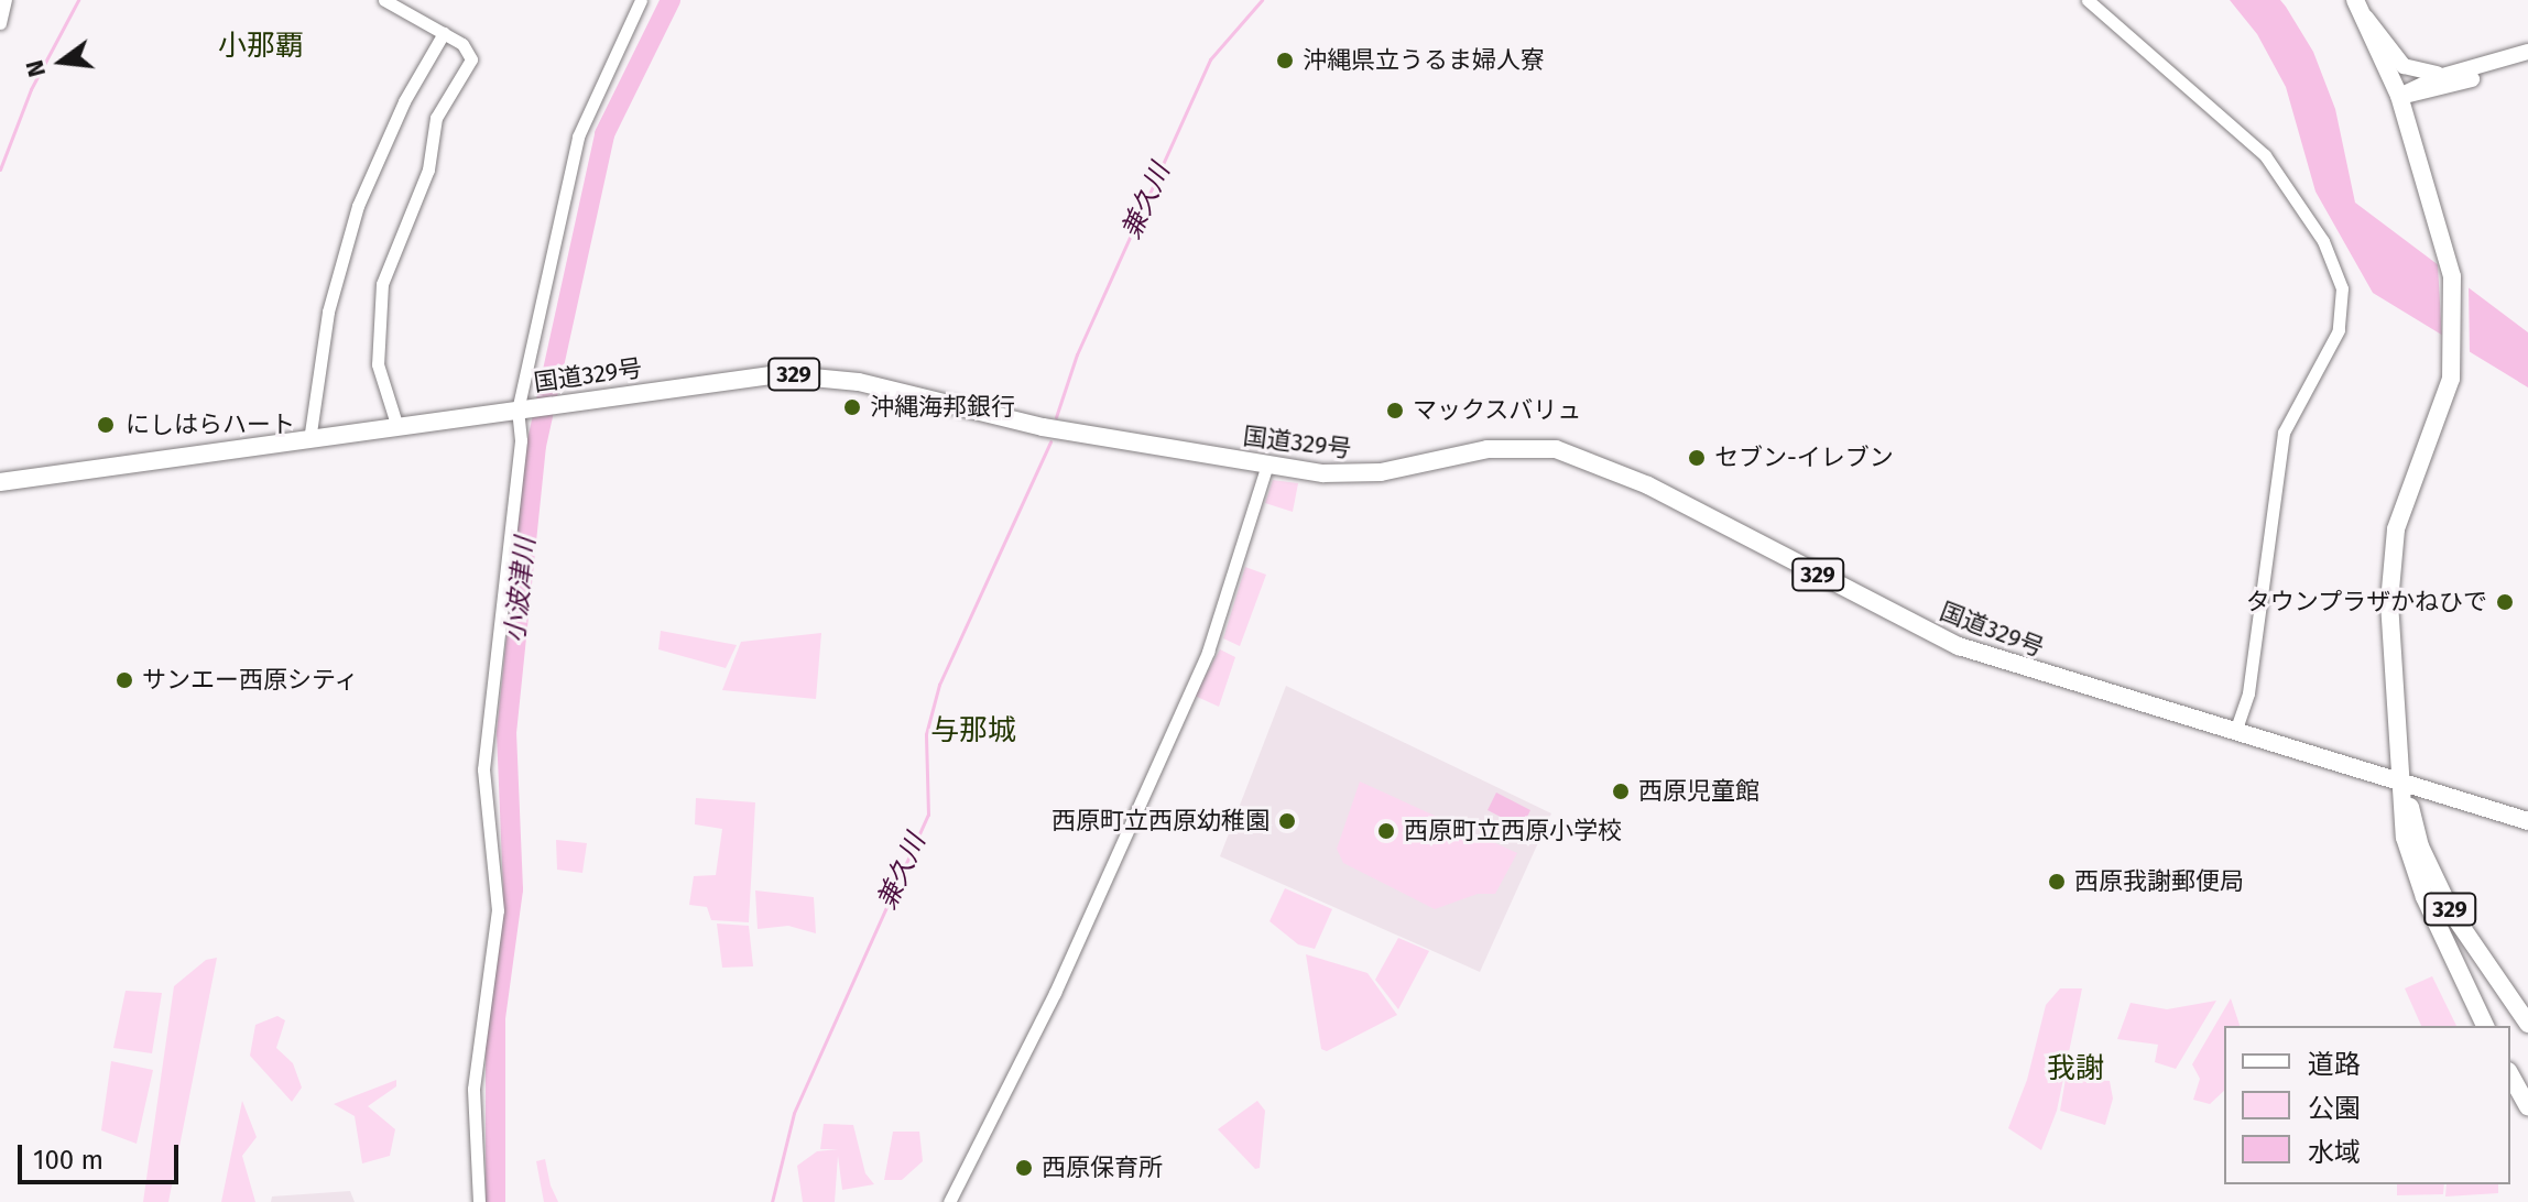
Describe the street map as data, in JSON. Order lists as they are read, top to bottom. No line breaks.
{"streets":{"highway":["329","国道329号"]},"crossings":[["329","国道329号"]],"districts":["小那覇","与那城","我謝"],"water":["兼久川","小波津川"],"places":["沖縄県立うるま婦人寮","沖縄海邦銀行","マックスバリュ","にしはらハート","セブン-イレブン","タウンプラザかねひで","サンエー西原シティ","西原児童館","西原町立西原幼稚園","西原町立西原小学校","西原我謝郵便局","西原保育所"],"legend":["道路","公園","水域"],"scale_bar":"100 m","north":"left"}
